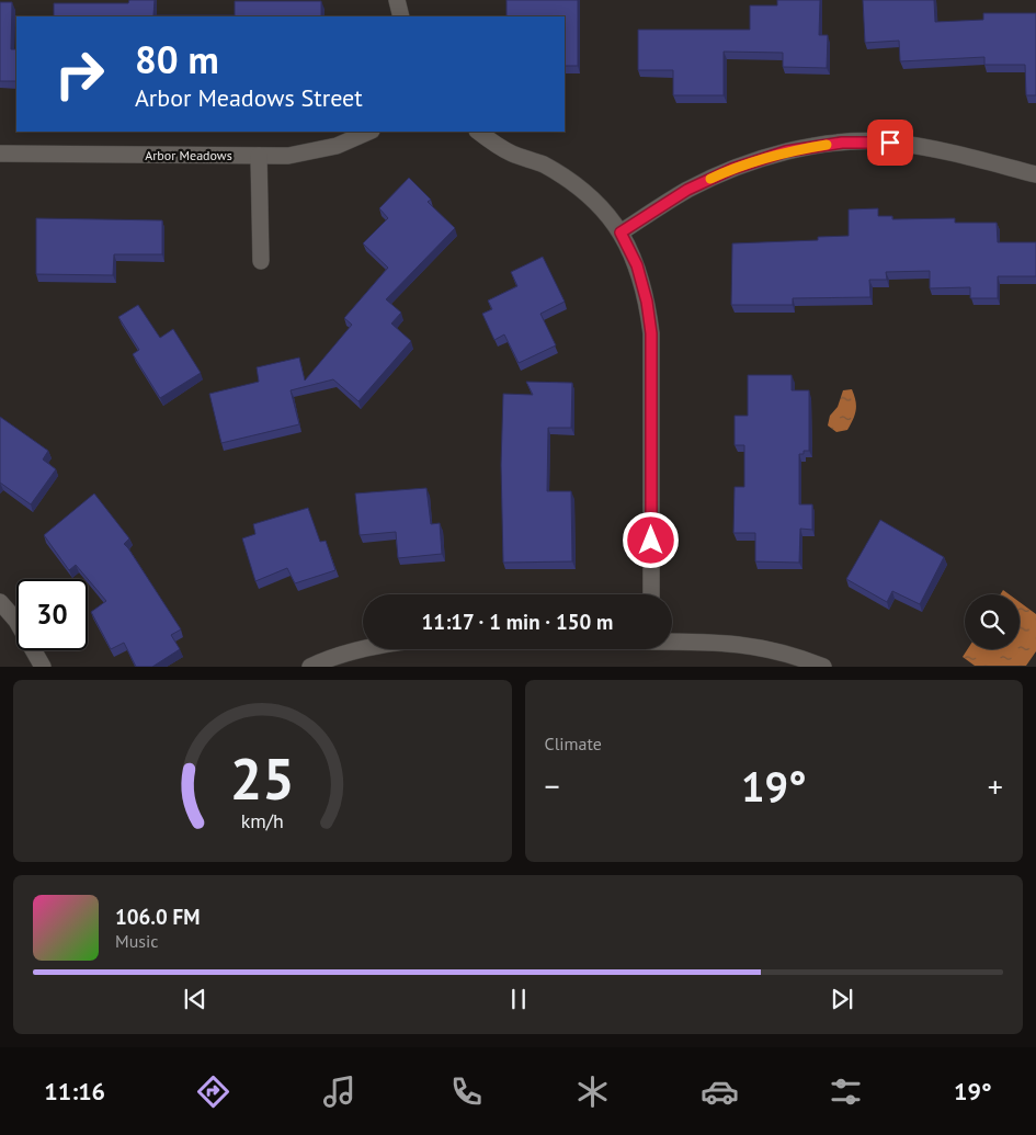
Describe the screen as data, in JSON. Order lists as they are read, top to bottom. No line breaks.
{"streets":{"street":["Arbor Meadows"]},"page":{"turn":["80 m","Arbor Meadows Street"],"limit":"30","trip":"11:17 · 1 min · 150 m","tile":"Climate","heat":["−","19°","+"],"song":["106.0 FM","Music"],"tabs":["11:16","19°"],"gauge":["25","km/h"]}}
